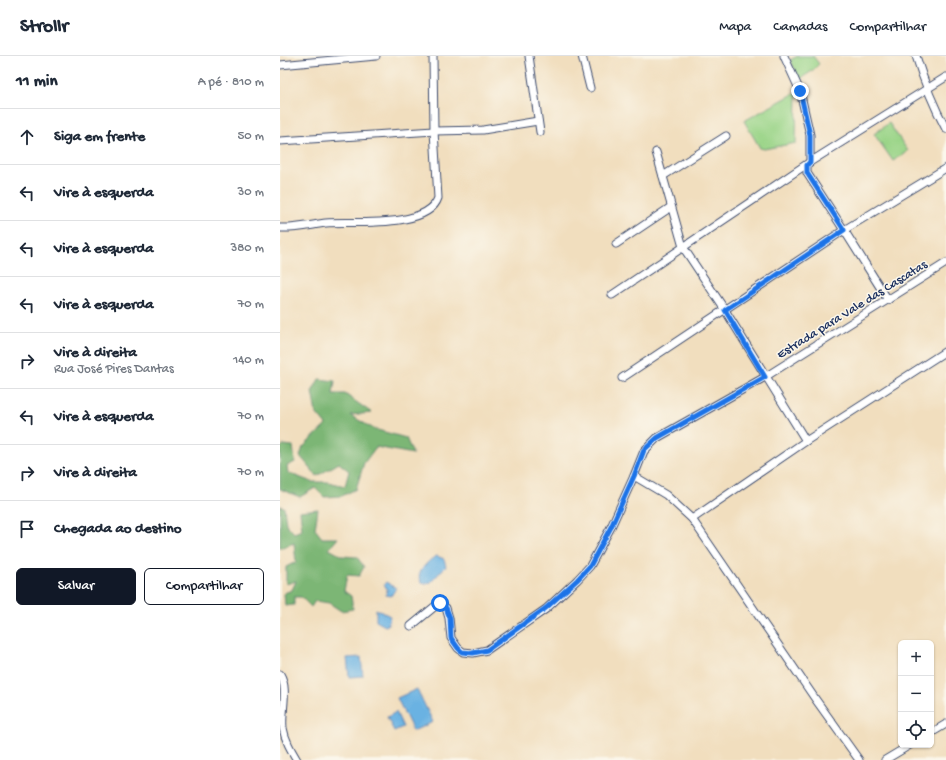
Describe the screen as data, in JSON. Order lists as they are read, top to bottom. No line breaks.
{"streets":{"street":["Estrada para Vale das Cascatas"]},"page":{"header":"Strollr","nav":["Mapa","Camadas","Compartilhar"],"heading":["11 min","A pé · 810 m"],"list":[["Siga em frente","50 m"],["Vire à esquerda","30 m"],["Vire à esquerda","380 m"],["Vire à esquerda","70 m"],["Vire à direita","Rua José Pires Dantas","140 m"],["Vire à esquerda","70 m"],["Vire à direita","70 m"],"Chegada ao destino"],"buttons":["Salvar","Compartilhar"],"map_buttons":["+","−"]}}
